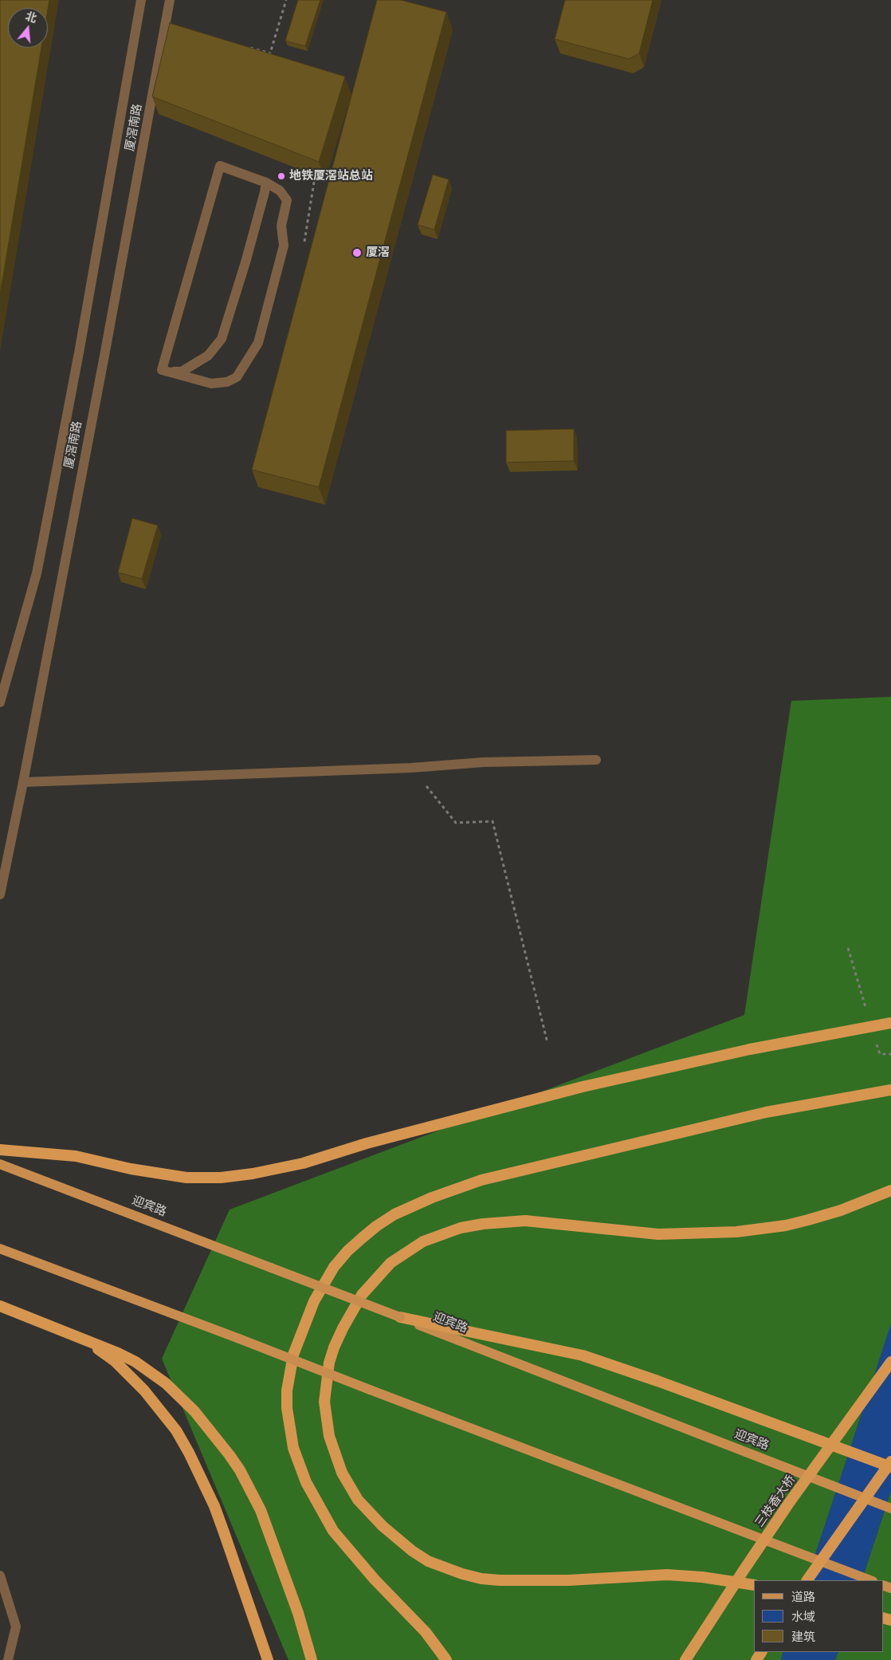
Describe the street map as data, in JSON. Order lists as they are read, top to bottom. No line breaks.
{"streets":{"highway":["三枝香大桥"],"main road":["迎宾路"],"street":["厦滘南路"]},"places":["地铁厦滘站总站","厦滘"],"legend":["道路","水域","建筑"],"north":"top"}
